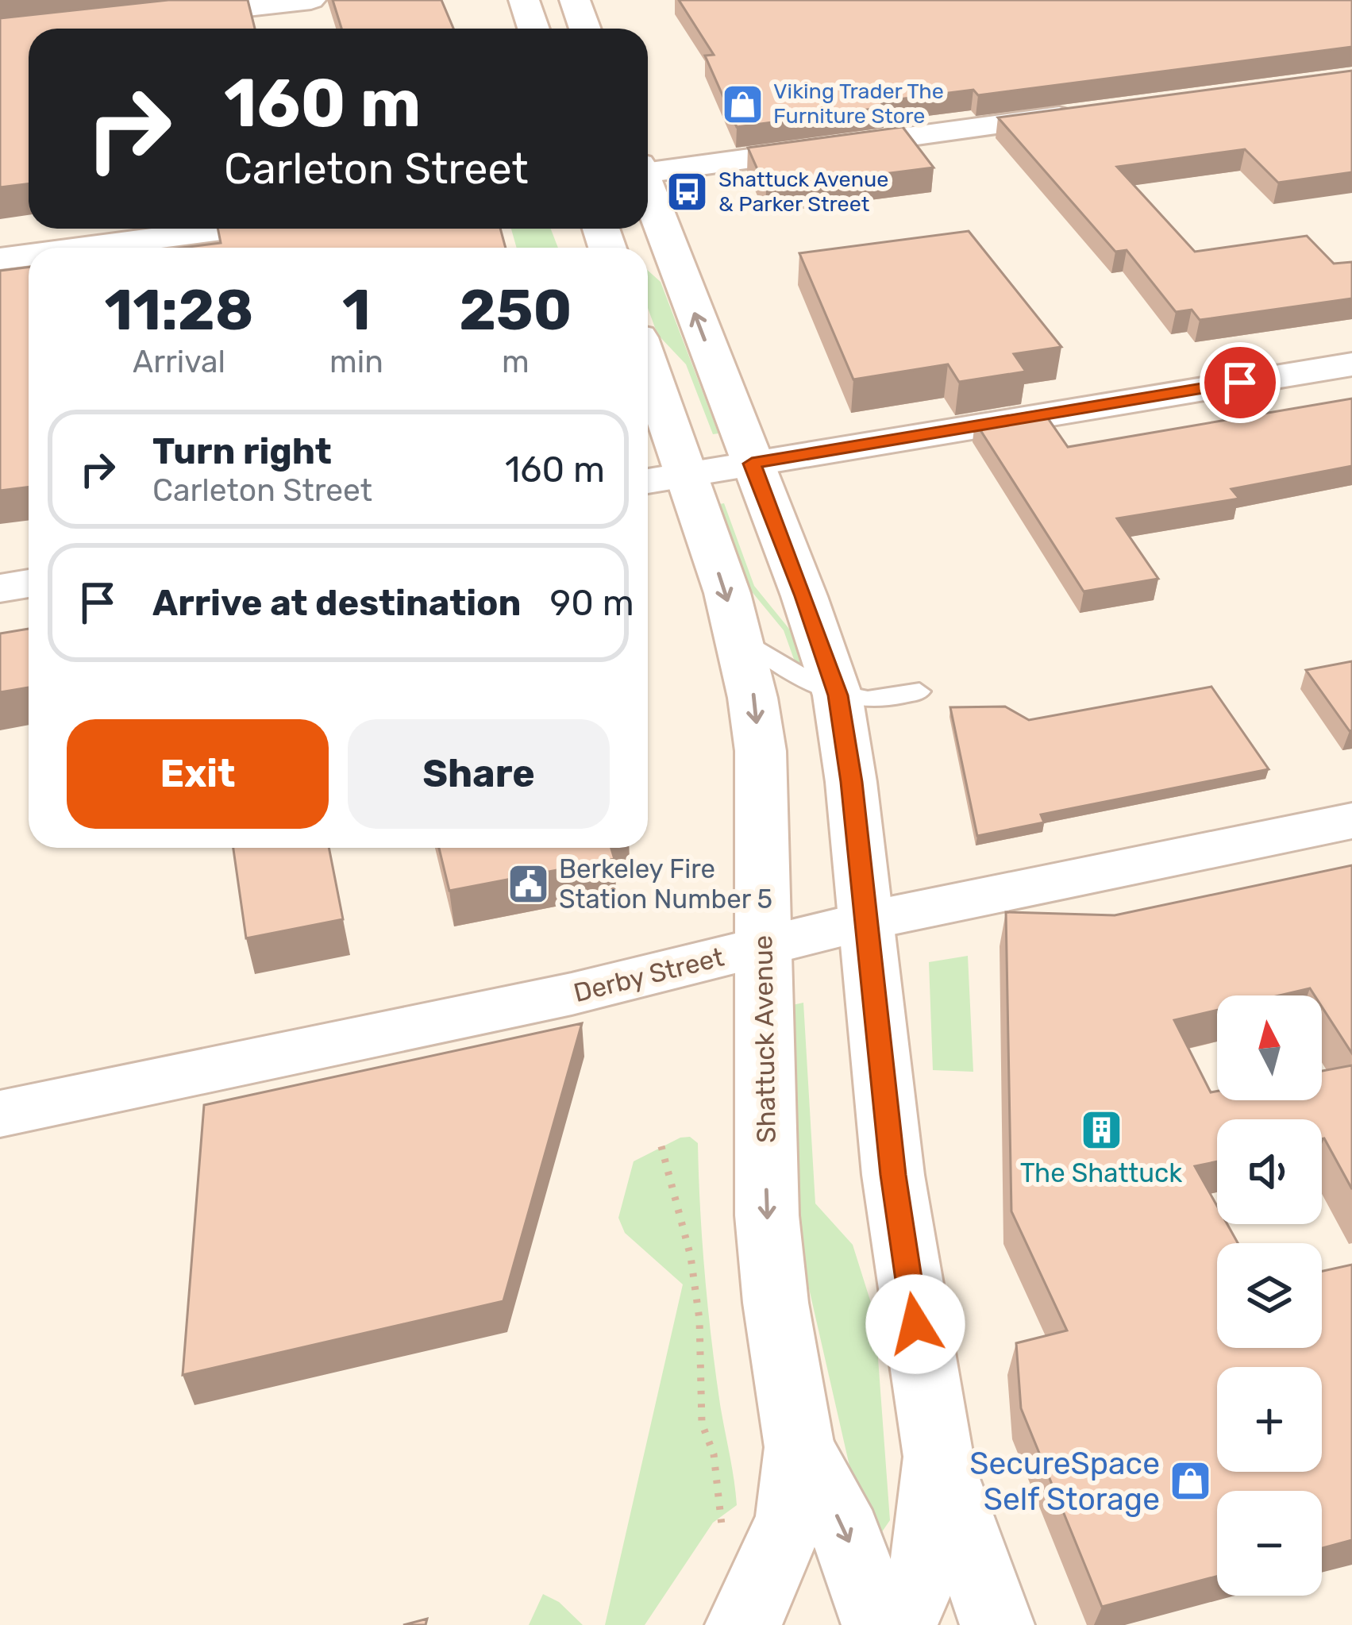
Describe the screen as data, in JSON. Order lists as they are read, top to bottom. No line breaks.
{"streets":{"main road":["Shattuck Avenue"],"street":["Derby Street"]},"crossings":[["Derby Street","Shattuck Avenue"]],"places":{"shop":["Viking Trader The Furniture Store","SecureSpace Self Storage"],"bus stop":["Shattuck Avenue & Parker Street"],"public building":["Berkeley Fire Station Number 5"],"building":["The Shattuck"]},"north":"top","page":{"turn":["160 m","Carleton Street"],"eta":["11:28","Arrival","1","min","250","m"],"list":[{"name":"Turn right","note":"Carleton Street","value":"160 m"},{"name":"Arrive at destination","value":"90 m"}],"buttons":["Exit","Share"],"map_buttons":["+","−"]}}
